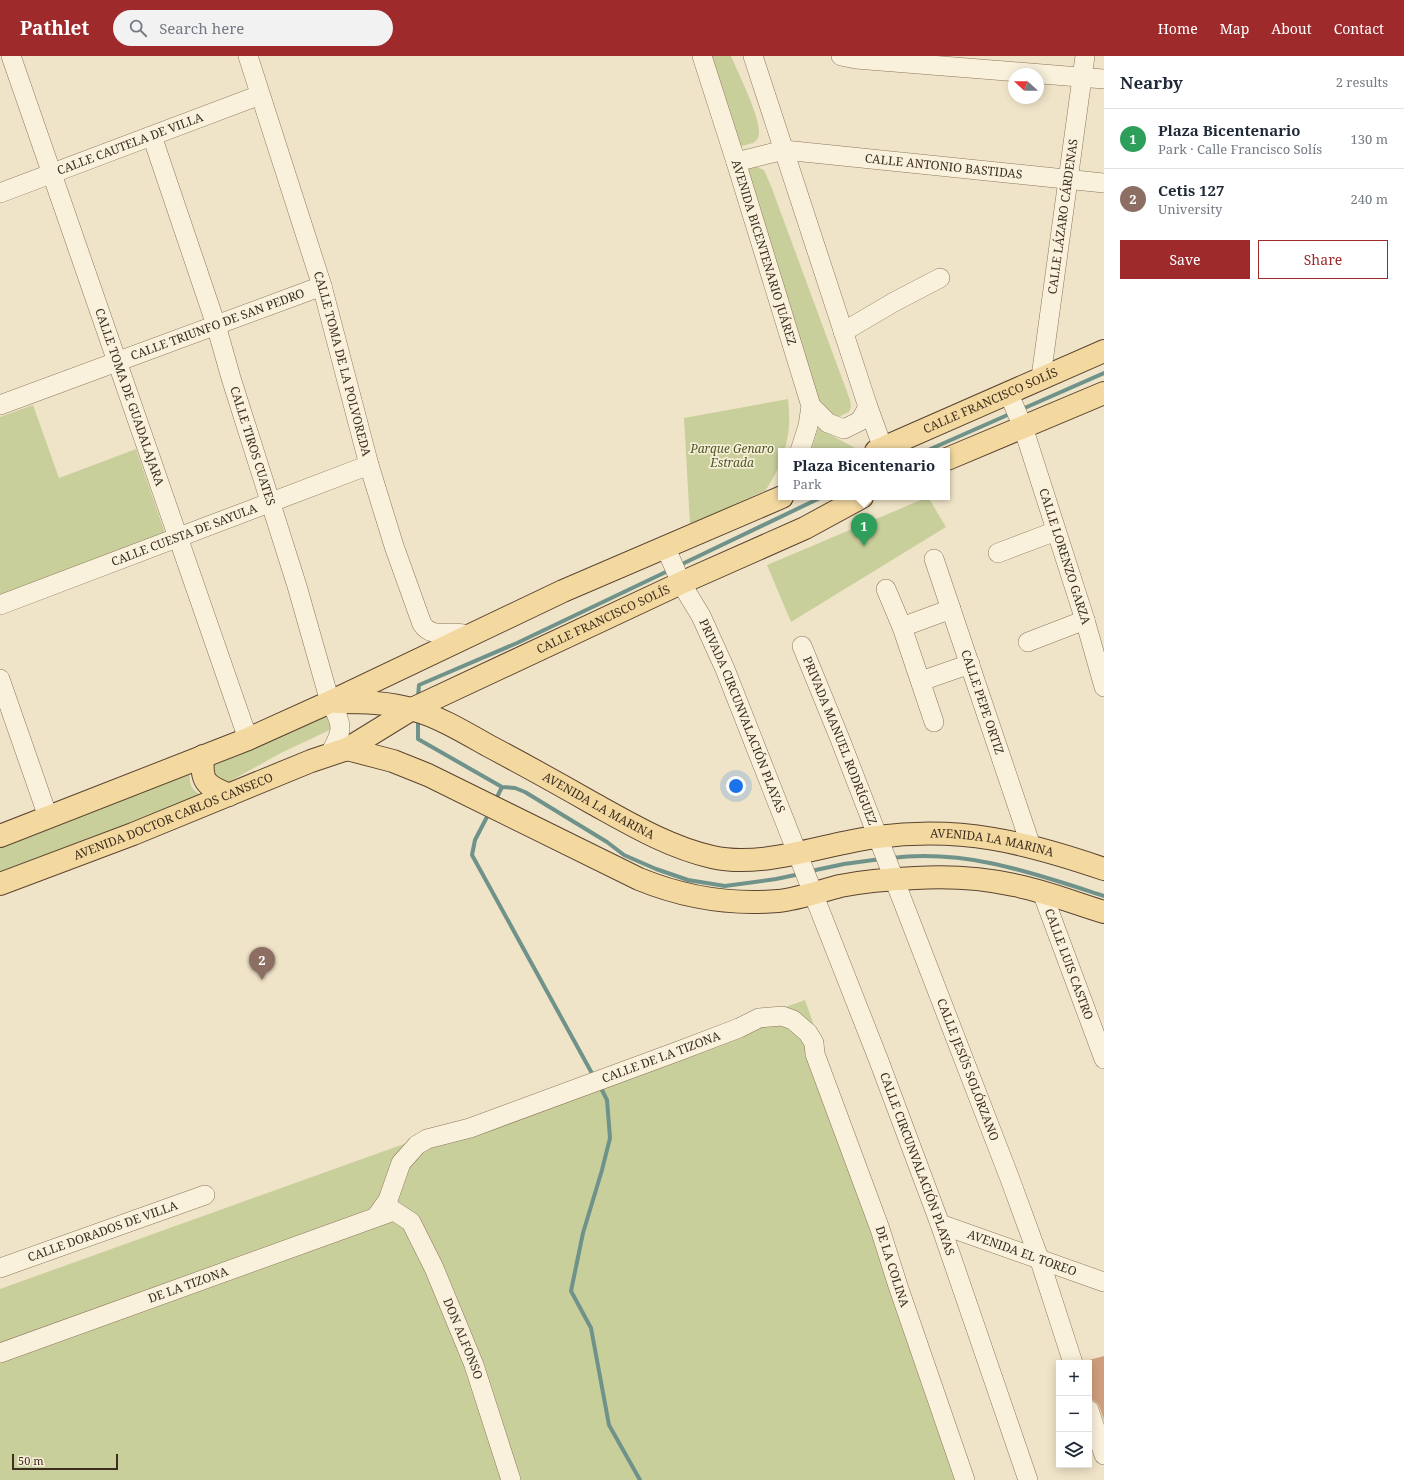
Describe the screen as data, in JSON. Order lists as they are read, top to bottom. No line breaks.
{"streets":{"main road":["CALLE FRANCISCO SOLÍS","AVENIDA LA MARINA","AVENIDA DOCTOR CARLOS CANSECO"],"street":["CALLE CAUTELA DE VILLA","CALLE ANTONIO BASTIDAS","CALLE LÁZARO CÁRDENAS","AVENIDA BICENTENARIO JUÁREZ","CALLE TRIUNFO DE SAN PEDRO","CALLE TOMA DE LA POLVOREDA","CALLE TOMA DE GUADALAJARA","CALLE TIROS CUATES","CALLE CUESTA DE SAYULA","CALLE LORENZO GARZA","CALLE PEPE ORTIZ","PRIVADA CIRCUNVALACIÓN PLAYAS","PRIVADA MANUEL RODRÍGUEZ","CALLE LUIS CASTRO","CALLE DE LA TIZONA","CALLE JESÚS SOLÓRZANO","CALLE CIRCUNVALACIÓN PLAYAS","CALLE DORADOS DE VILLA","AVENIDA EL TOREO","DE LA COLINA","DE LA TIZONA","DON ALFONSO"]},"crossings":[["CALLE CAUTELA DE VILLA","CALLE TOMA DE LA POLVOREDA"],["CALLE CAUTELA DE VILLA","CALLE TOMA DE GUADALAJARA"],["CALLE CAUTELA DE VILLA","CALLE TIROS CUATES"],["CALLE ANTONIO BASTIDAS","CALLE LÁZARO CÁRDENAS"],["CALLE LÁZARO CÁRDENAS","CALLE FRANCISCO SOLÍS"],["CALLE TRIUNFO DE SAN PEDRO","CALLE TOMA DE LA POLVOREDA"],["CALLE TRIUNFO DE SAN PEDRO","CALLE TOMA DE GUADALAJARA"],["CALLE TRIUNFO DE SAN PEDRO","CALLE TIROS CUATES"],["CALLE TOMA DE LA POLVOREDA","CALLE CUESTA DE SAYULA"],["CALLE TOMA DE GUADALAJARA","CALLE CUESTA DE SAYULA"],["CALLE FRANCISCO SOLÍS","CALLE TIROS CUATES"],["CALLE FRANCISCO SOLÍS","CALLE LORENZO GARZA"],["CALLE FRANCISCO SOLÍS","PRIVADA CIRCUNVALACIÓN PLAYAS"],["CALLE FRANCISCO SOLÍS","AVENIDA LA MARINA"],["CALLE FRANCISCO SOLÍS","AVENIDA DOCTOR CARLOS CANSECO"],["CALLE TIROS CUATES","CALLE CUESTA DE SAYULA"],["CALLE TIROS CUATES","AVENIDA LA MARINA"],["CALLE TIROS CUATES","AVENIDA DOCTOR CARLOS CANSECO"],["CALLE PEPE ORTIZ","AVENIDA LA MARINA"],["PRIVADA CIRCUNVALACIÓN PLAYAS","AVENIDA LA MARINA"],["PRIVADA CIRCUNVALACIÓN PLAYAS","CALLE CIRCUNVALACIÓN PLAYAS"],["PRIVADA MANUEL RODRÍGUEZ","AVENIDA LA MARINA"],["AVENIDA LA MARINA","CALLE CIRCUNVALACIÓN PLAYAS"],["CALLE DE LA TIZONA","DE LA COLINA"],["CALLE DE LA TIZONA","DE LA TIZONA"],["CALLE DE LA TIZONA","DON ALFONSO"],["CALLE JESÚS SOLÓRZANO","AVENIDA EL TOREO"],["CALLE CIRCUNVALACIÓN PLAYAS","AVENIDA EL TOREO"],["DE LA TIZONA","DON ALFONSO"]],"parks":["Parque Genaro Estrada"],"scale_bar":"50 m","north":"left","page":{"header":"Pathlet","search":"Search here","nav":["Home","Map","About","Contact"],"heading":["Nearby","2 results"],"list":[{"mark":"1","name":"Plaza Bicentenario","note":"Park · Calle Francisco Solís","value":"130 m"},{"mark":"2","name":"Cetis 127","note":"University","value":"240 m"}],"buttons":["Save","Share"],"popup":["Plaza Bicentenario","Park"],"pins":["1","2"],"map_buttons":["+","−"],"scale":"50 m"}}
